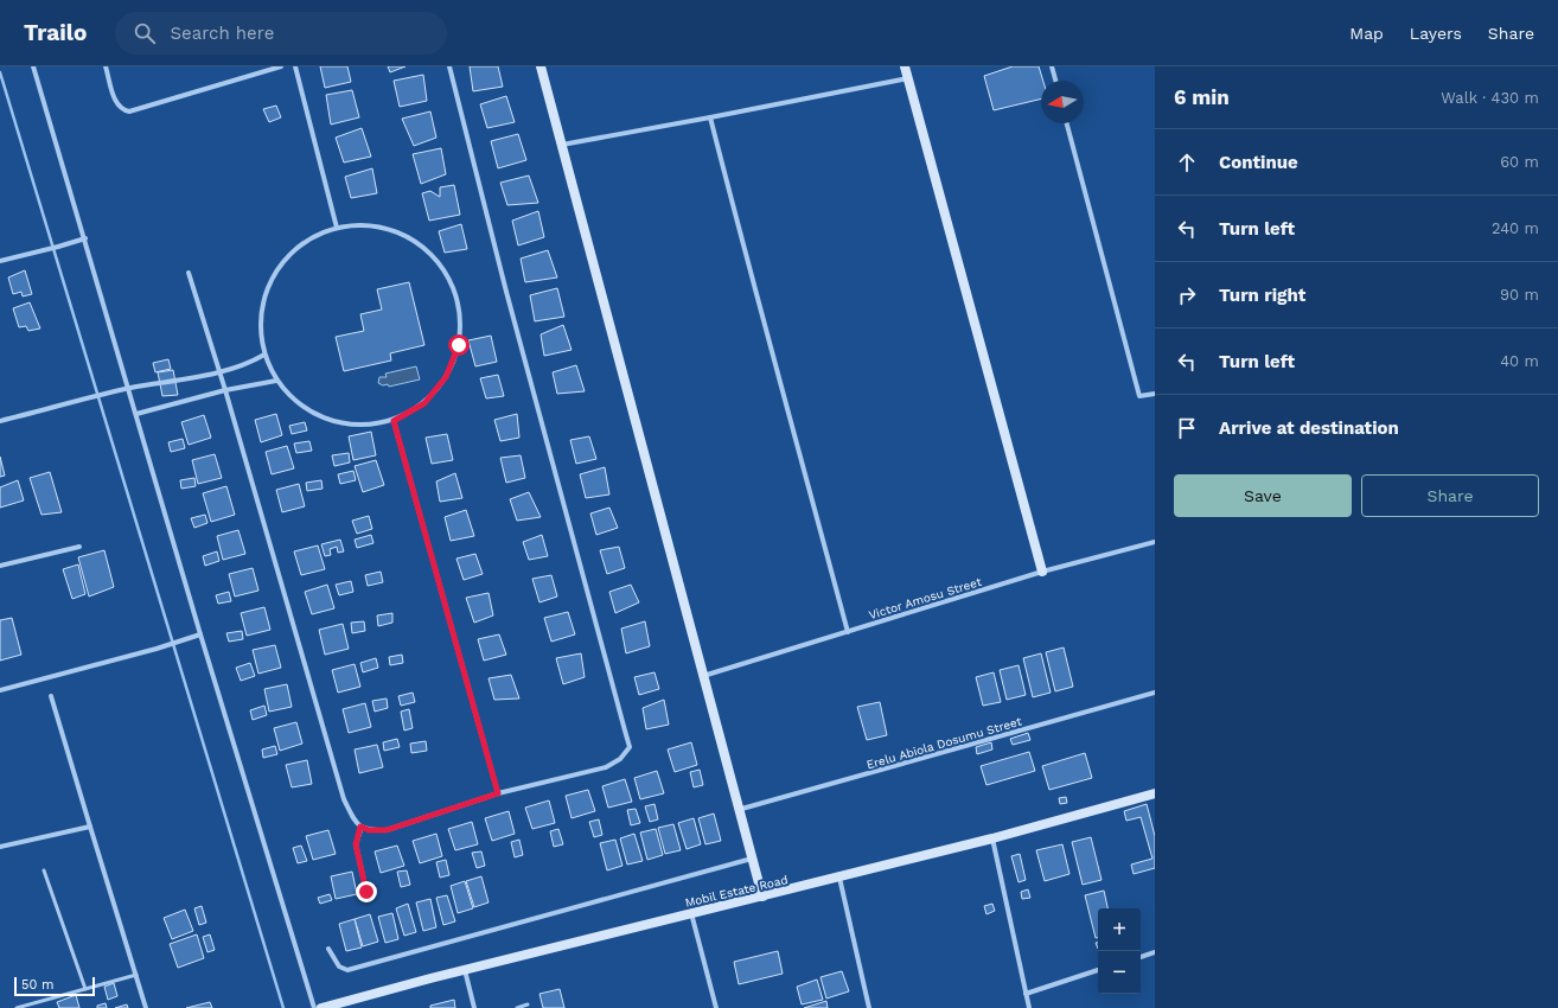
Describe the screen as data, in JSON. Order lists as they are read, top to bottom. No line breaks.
{"streets":{"street":["Victor Amosu Street","Erelu Abiola Dosumu Street","Mobil Estate Road"]},"scale_bar":"50 m","north":"left","page":{"header":"Trailo","search":"Search here","nav":["Map","Layers","Share"],"heading":["6 min","Walk · 430 m"],"list":[["Continue","60 m"],["Turn left","240 m"],["Turn right","90 m"],["Turn left","40 m"],"Arrive at destination"],"buttons":["Save","Share"],"map_buttons":["+","−"],"scale":"50 m"}}
